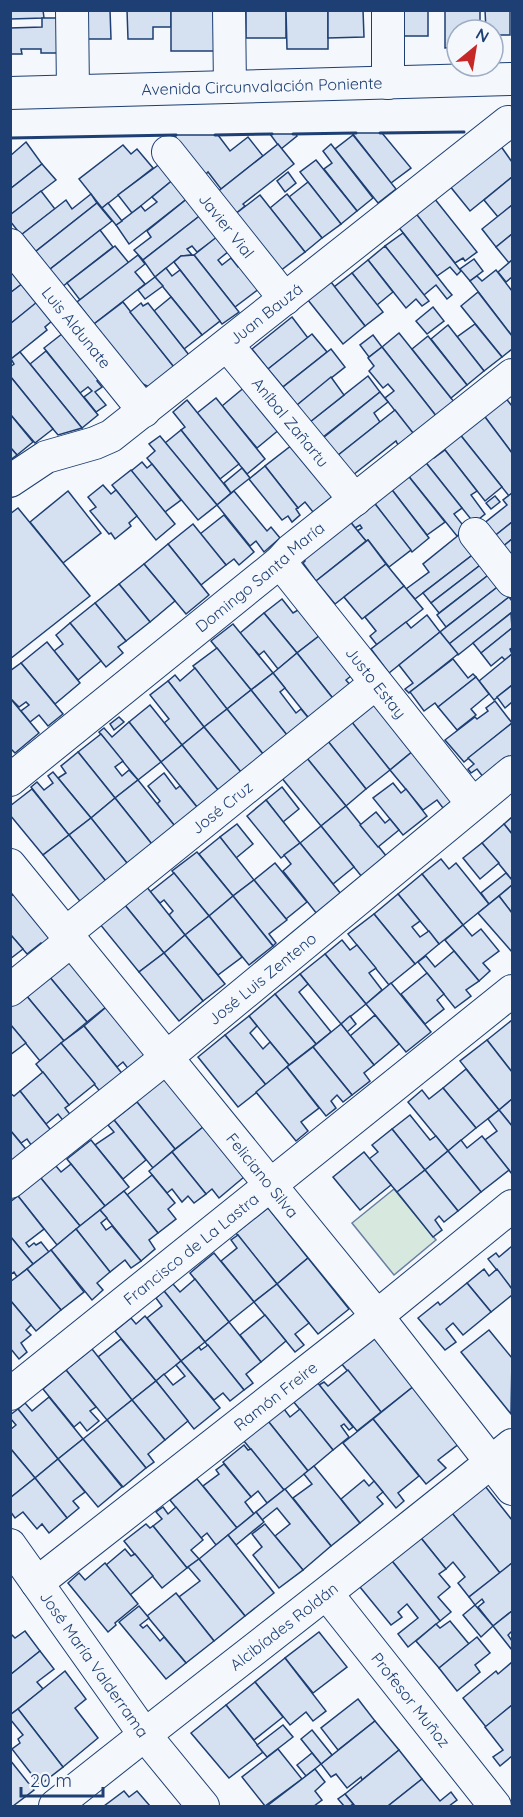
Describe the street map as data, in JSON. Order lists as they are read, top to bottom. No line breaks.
{"streets":{"street":["Avenida Circunvalación Poniente","Javier Vial","Juan Bauzá","Luis Aldunate","Aníbal Zañartu","Domingo Santa María","Justo Estay","José Cruz","José Luis Zenteno","Feliciano Silva","Francisco de La Lastra","Ramón Freire","Alcibíades Roldán","José María Valderrama","Profesor Muñoz"]},"crossings":[["Javier Vial","Juan Bauzá"],["Juan Bauzá","Luis Aldunate"],["Juan Bauzá","Aníbal Zañartu"],["Aníbal Zañartu","Domingo Santa María"],["Domingo Santa María","Justo Estay"],["Justo Estay","José Cruz"],["Justo Estay","José Luis Zenteno"],["José Cruz","Feliciano Silva"],["José Luis Zenteno","Feliciano Silva"],["Feliciano Silva","Francisco de La Lastra"],["Feliciano Silva","Ramón Freire"],["Feliciano Silva","Alcibíades Roldán"],["Ramón Freire","José María Valderrama"],["Alcibíades Roldán","José María Valderrama"],["Alcibíades Roldán","Profesor Muñoz"]],"scale_bar":"20 m","north":"top right"}
